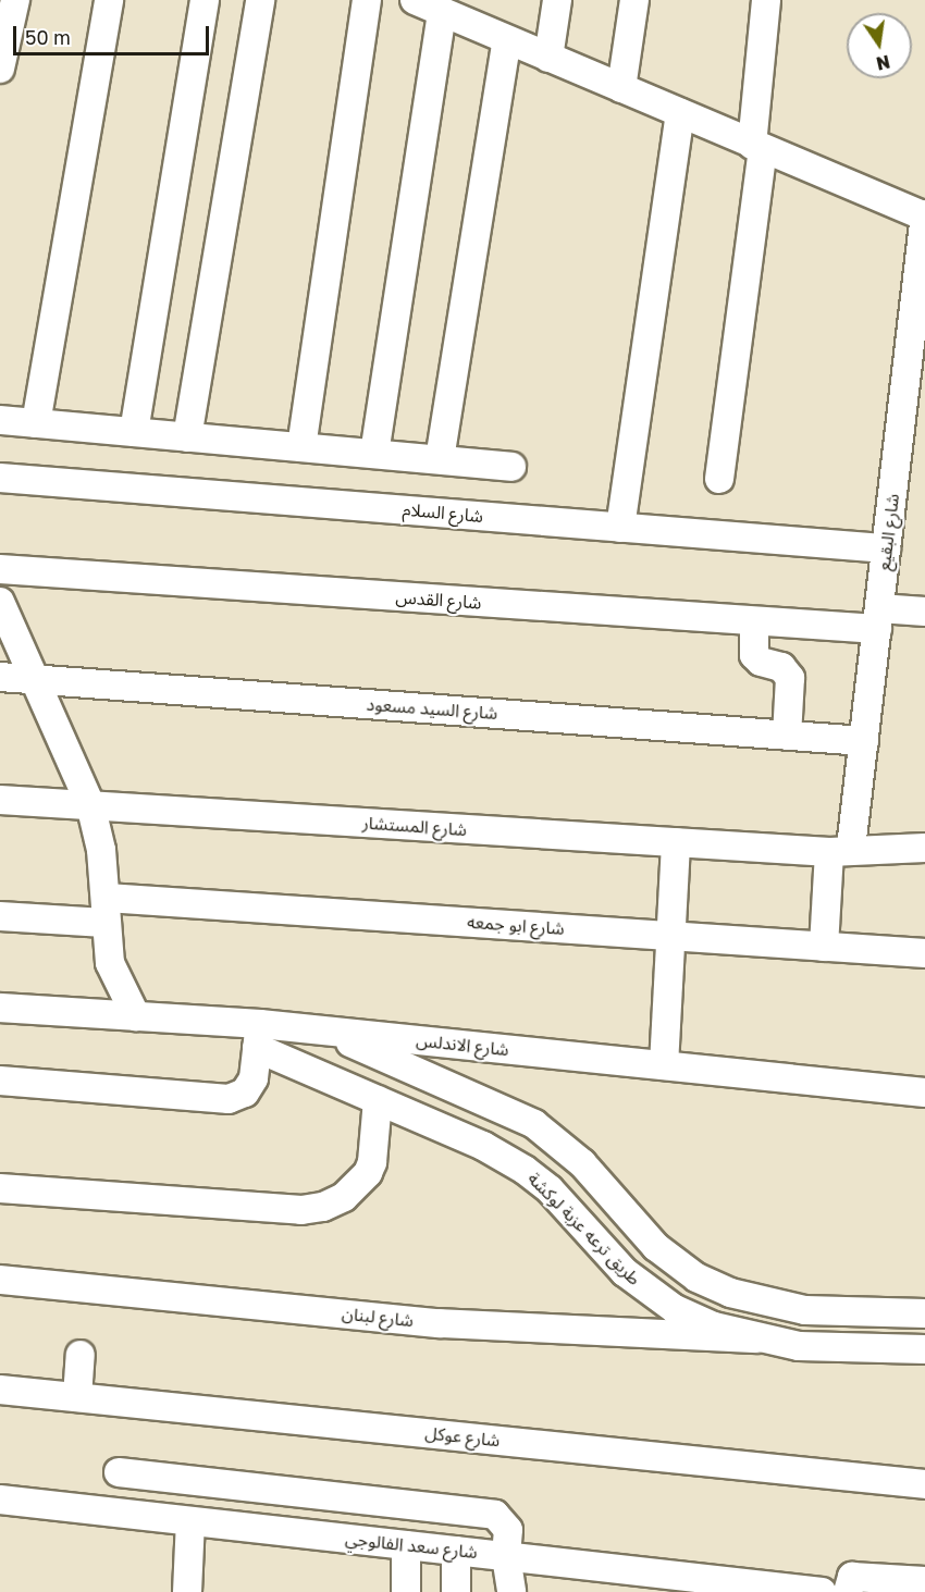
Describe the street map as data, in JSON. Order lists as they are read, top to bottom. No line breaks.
{"streets":{"street":["شارع السلام","شارع البقيع","شارع القدس","شارع السيد مسعود","شارع المستشار","شارع ابو جمعه","شارع الاندلس","طريق ترعه عزبة لوكشة","شارع لبنان","شارع عوكل","شارع سعد الفالوجي"]},"crossings":[["شارع السلام","شارع البقيع"],["شارع البقيع","شارع القدس"],["شارع البقيع","شارع السيد مسعود"],["شارع البقيع","شارع المستشار"],["شارع البقيع","شارع ابو جمعه"],["شارع الاندلس","طريق ترعه عزبة لوكشة"],["طريق ترعه عزبة لوكشة","شارع لبنان"]],"scale_bar":"50 m","north":"bottom"}
